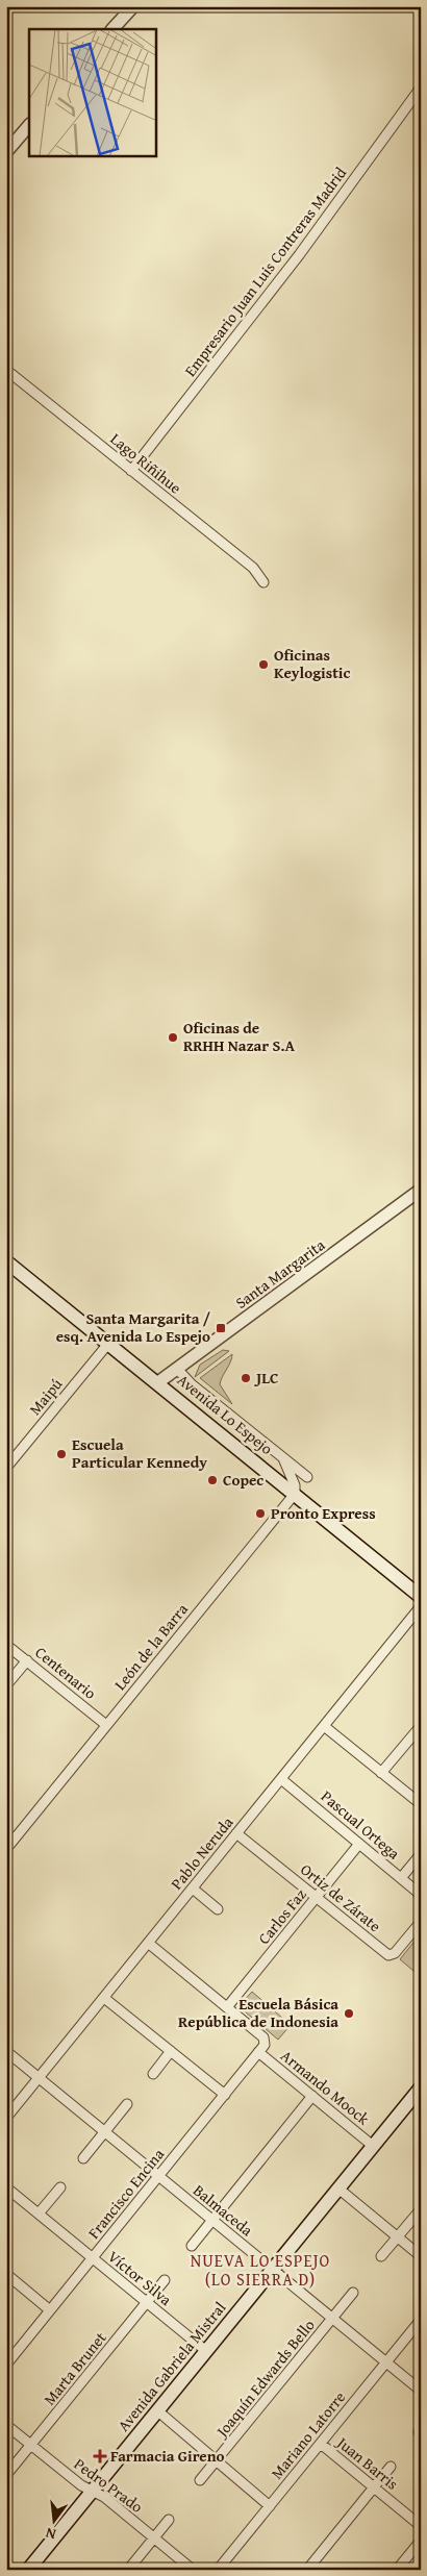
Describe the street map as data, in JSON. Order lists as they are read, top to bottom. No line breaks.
{"streets":{"main road":["Avenida Lo Espejo","Avenida Gabriela Mistral"],"street":["Empresario Juan Luis Contreras Madrid","Lago Riñihue","Santa Margarita","Maipú","León de la Barra","Centenario","Pascual Ortega","Pablo Neruda","Ortiz de Zárate","Carlos Faz","Armando Moock","Francisco Encina","Balmaceda","Víctor Silva","Marta Brunet","Joaquín Edwards Bello","Mariano Latorre","Juan Barris","Pedro Prado"]},"crossings":[["Empresario Juan Luis Contreras Madrid","Lago Riñihue"],["Santa Margarita","Avenida Lo Espejo"],["Maipú","Avenida Lo Espejo"],["Avenida Lo Espejo","León de la Barra"],["León de la Barra","Centenario"],["Pascual Ortega","Pablo Neruda"],["Pascual Ortega","Carlos Faz"],["Pablo Neruda","Ortiz de Zárate"],["Pablo Neruda","Armando Moock"],["Pablo Neruda","Balmaceda"],["Ortiz de Zárate","Carlos Faz"],["Carlos Faz","Armando Moock"],["Armando Moock","Francisco Encina"],["Armando Moock","Avenida Gabriela Mistral"],["Francisco Encina","Balmaceda"],["Francisco Encina","Víctor Silva"],["Balmaceda","Avenida Gabriela Mistral"],["Balmaceda","Joaquín Edwards Bello"],["Balmaceda","Mariano Latorre"],["Víctor Silva","Avenida Gabriela Mistral"],["Víctor Silva","Marta Brunet"],["Avenida Gabriela Mistral","Pedro Prado"],["Marta Brunet","Pedro Prado"],["Mariano Latorre","Juan Barris"]],"districts":["NUEVA LO ESPEJO (LO SIERRA D)"],"places":{"other":["Oficinas Keylogistic","Oficinas de RRHH Nazar S.A","JLC","Escuela Particular Kennedy","Copec","Pronto Express","Escuela Básica República de Indonesia"],"transit":["Santa Margarita / esq. Avenida Lo Espejo"],"health":["Farmacia Gireno"]},"north":"bottom"}
